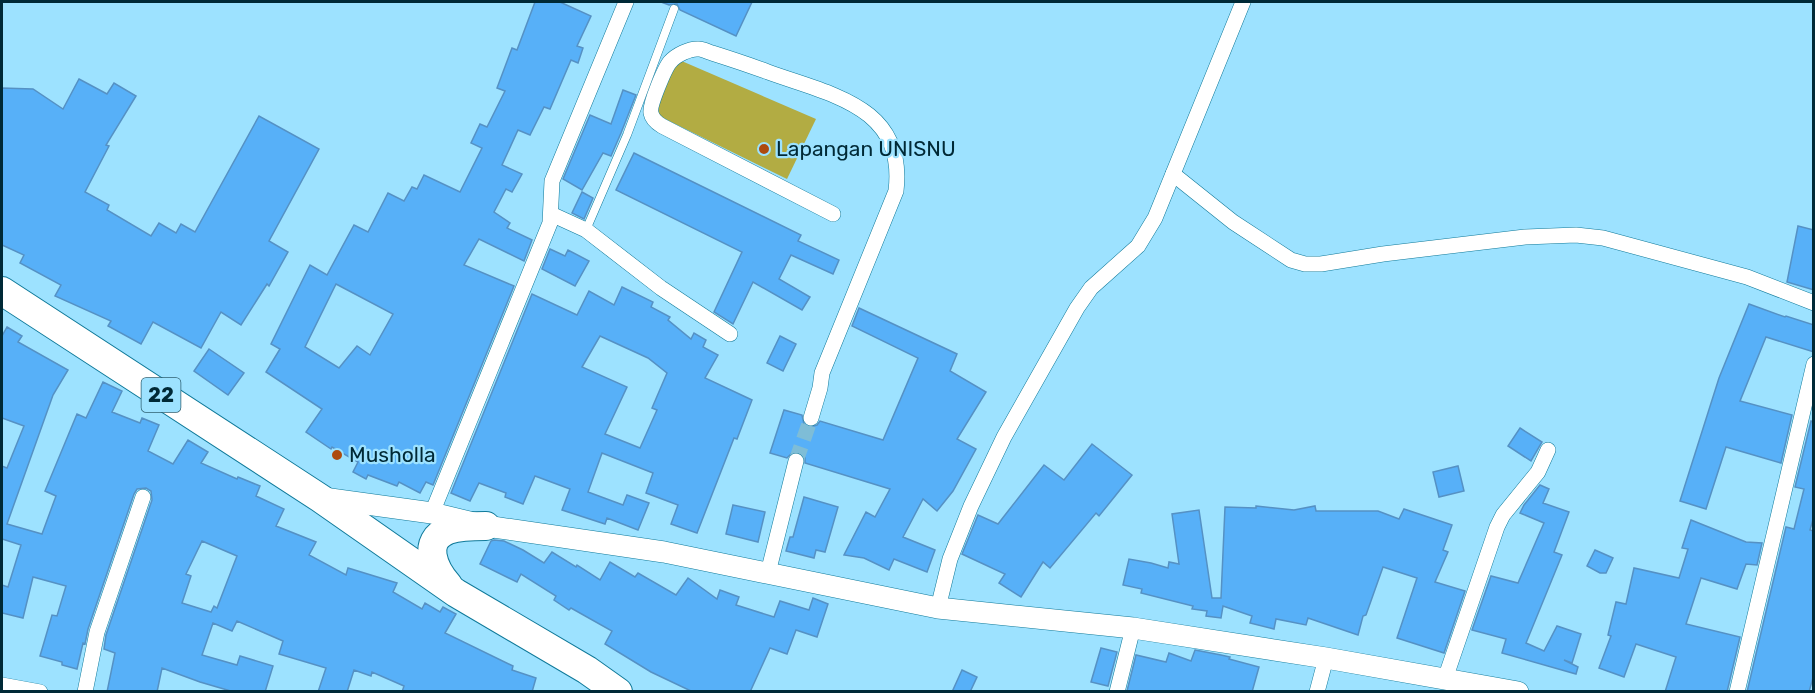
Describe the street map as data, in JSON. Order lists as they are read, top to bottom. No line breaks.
{"streets":{"highway":["22"]},"places":["Lapangan UNISNU","Musholla"]}
